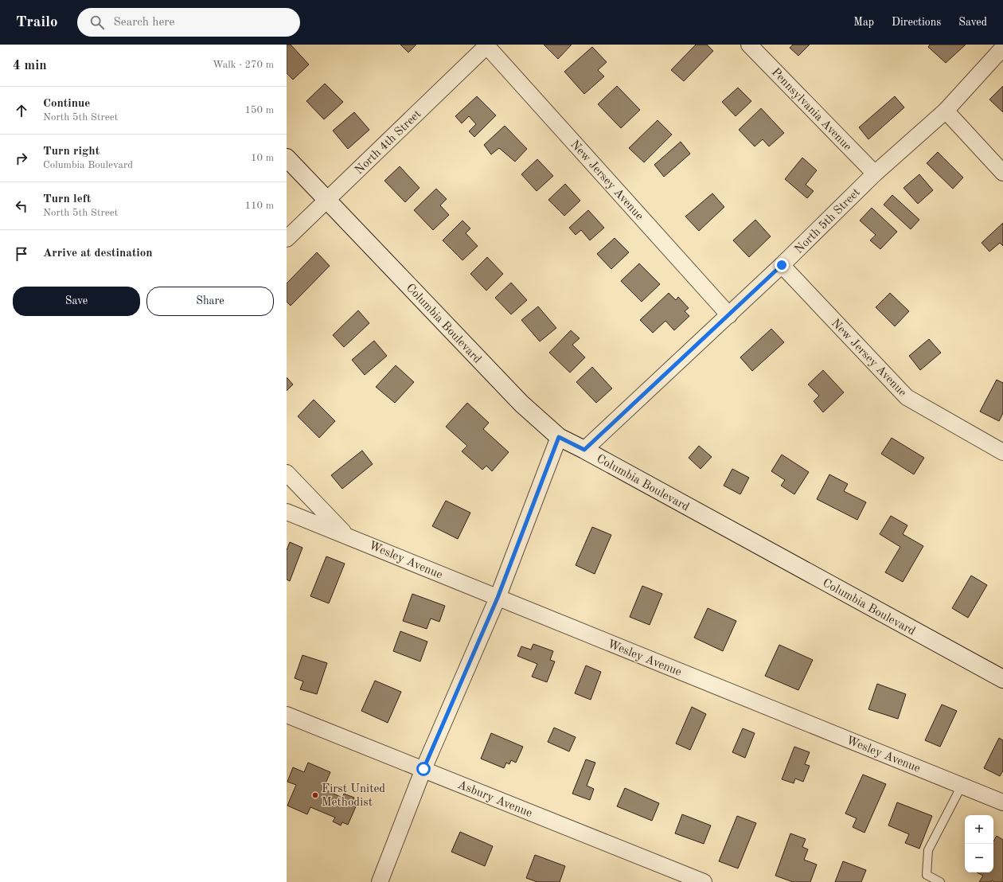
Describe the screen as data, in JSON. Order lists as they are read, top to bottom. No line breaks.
{"streets":{"street":["Pennsylvania Avenue","North 4th Street","New Jersey Avenue","North 5th Street","Columbia Boulevard","Wesley Avenue","Asbury Avenue"]},"crossings":[["Pennsylvania Avenue","North 5th Street"],["North 4th Street","New Jersey Avenue"],["North 4th Street","Columbia Boulevard"],["New Jersey Avenue","North 5th Street"],["North 5th Street","Columbia Boulevard"]],"places":["First United Methodist"],"page":{"header":"Trailo","search":"Search here","nav":["Map","Directions","Saved"],"heading":["4 min","Walk · 270 m"],"list":[["Continue","North 5th Street","150 m"],["Turn right","Columbia Boulevard","10 m"],["Turn left","North 5th Street","110 m"],"Arrive at destination"],"buttons":["Save","Share"],"map_buttons":["+","−"]}}
